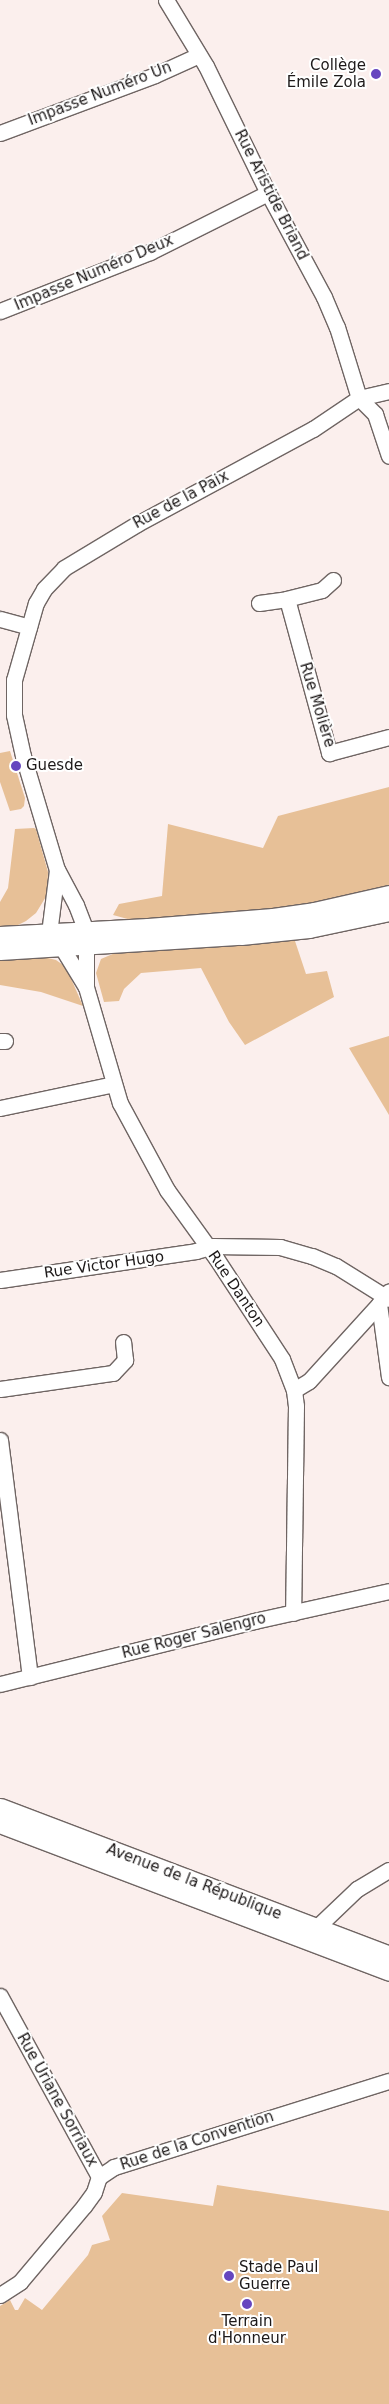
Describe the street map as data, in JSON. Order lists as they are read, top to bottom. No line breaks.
{"streets":{"main road":["Avenue de la République"],"street":["Impasse Numéro Un","Rue Aristide Briand","Impasse Numéro Deux","Rue de la Paix","Rue Molière","Rue Victor Hugo","Rue Danton","Rue Roger Salengro","Rue Uriane Sorriaux","Rue de la Convention"]},"crossings":[["Impasse Numéro Un","Rue Aristide Briand"],["Rue Aristide Briand","Impasse Numéro Deux"],["Rue Aristide Briand","Rue de la Paix"],["Rue Victor Hugo","Rue Danton"],["Rue Danton","Rue Roger Salengro"],["Rue Uriane Sorriaux","Rue de la Convention"]],"places":["Collège Émile Zola","Guesde","Stade Paul Guerre","Terrain d'Honneur"]}
